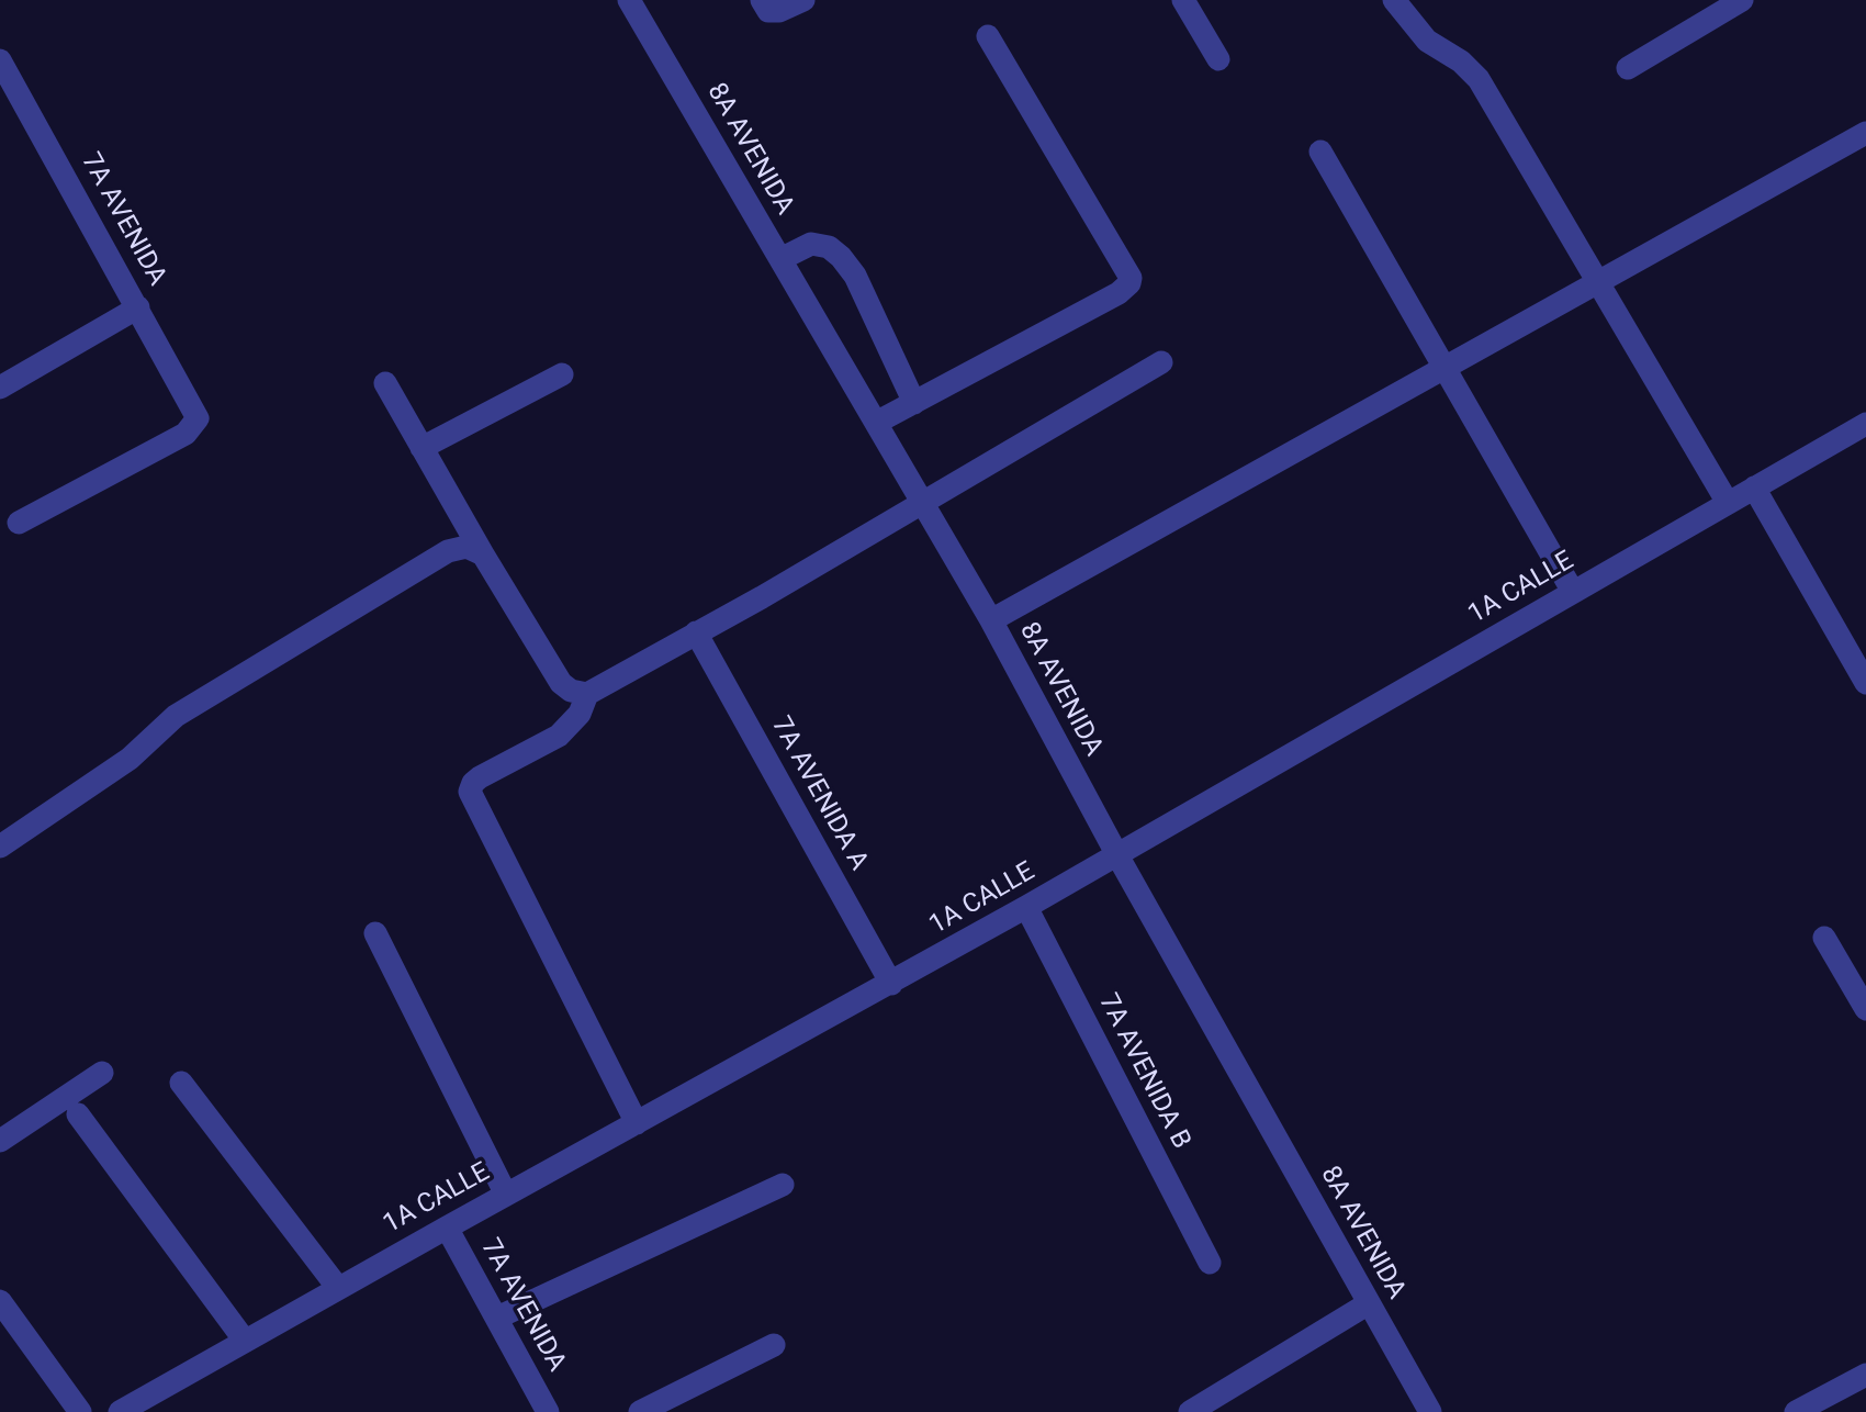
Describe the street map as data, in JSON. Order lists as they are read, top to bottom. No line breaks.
{"streets":{"street":["8A AVENIDA","7A AVENIDA","1A CALLE","7A AVENIDA A","7A AVENIDA B"]},"crossings":[["8A AVENIDA","1A CALLE"],["7A AVENIDA","1A CALLE"],["1A CALLE","7A AVENIDA A"],["1A CALLE","7A AVENIDA B"]]}
